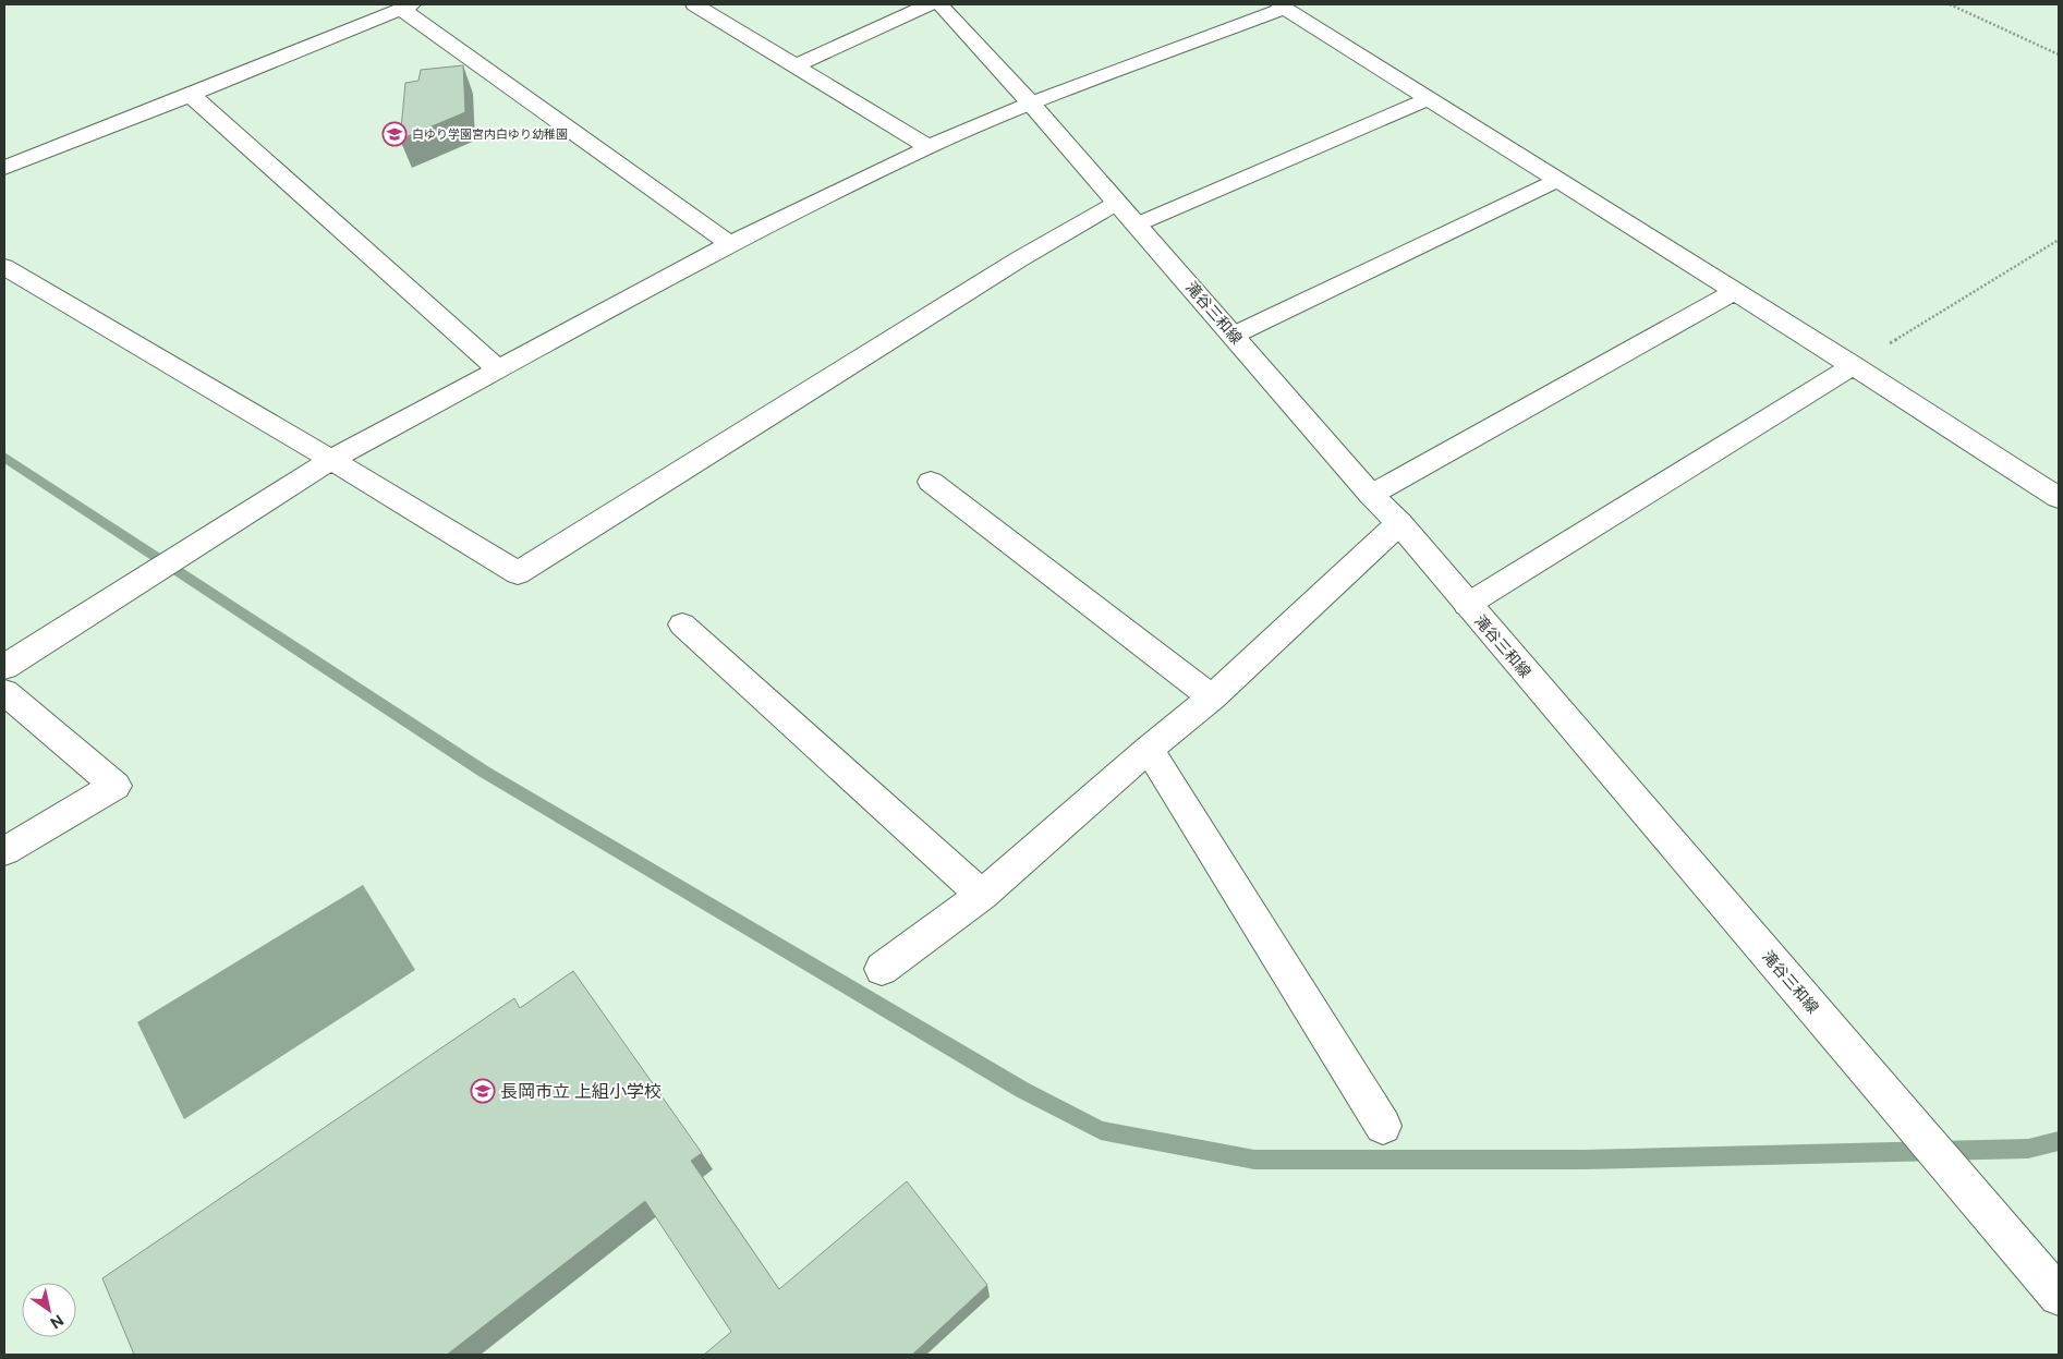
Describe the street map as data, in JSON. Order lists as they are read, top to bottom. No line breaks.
{"streets":{"street":["滝谷三和線"]},"places":{"school or university":["白ゆり学園宮内白ゆり幼稚園","長岡市立 上組小学校"]},"north":"bottom right"}
